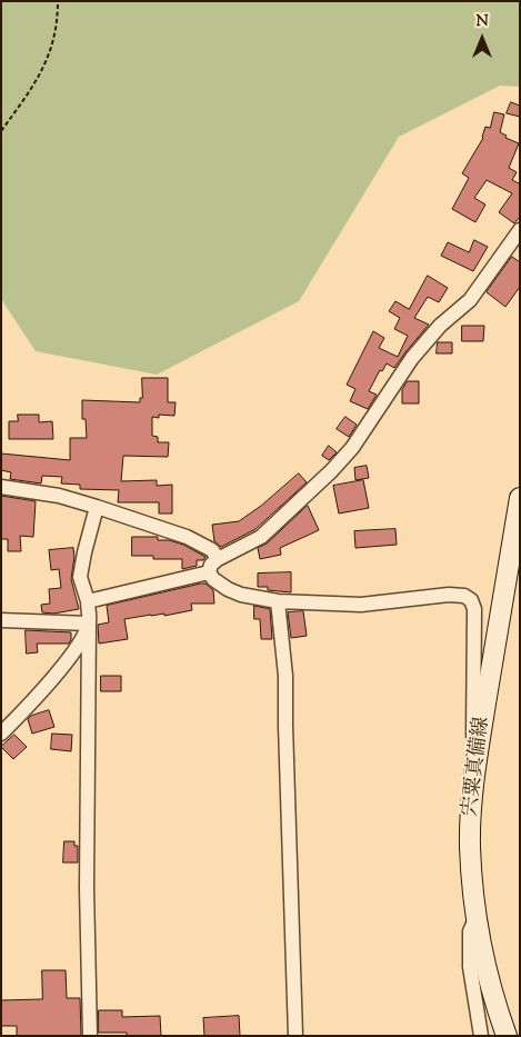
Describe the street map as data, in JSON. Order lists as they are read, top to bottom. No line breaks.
{"streets":{"main road":["宍粟真備線"]},"north":"top"}
